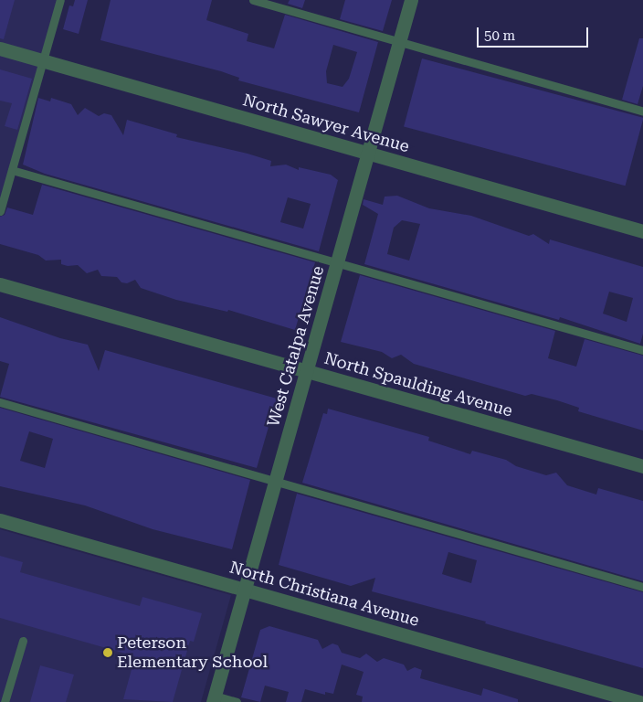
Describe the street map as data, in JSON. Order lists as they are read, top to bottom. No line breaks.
{"streets":{"street":["North Sawyer Avenue","West Catalpa Avenue","North Spaulding Avenue","North Christiana Avenue"]},"crossings":[["North Sawyer Avenue","West Catalpa Avenue"],["West Catalpa Avenue","North Spaulding Avenue"],["West Catalpa Avenue","North Christiana Avenue"]],"places":["Peterson Elementary School"],"scale_bar":"50 m"}
